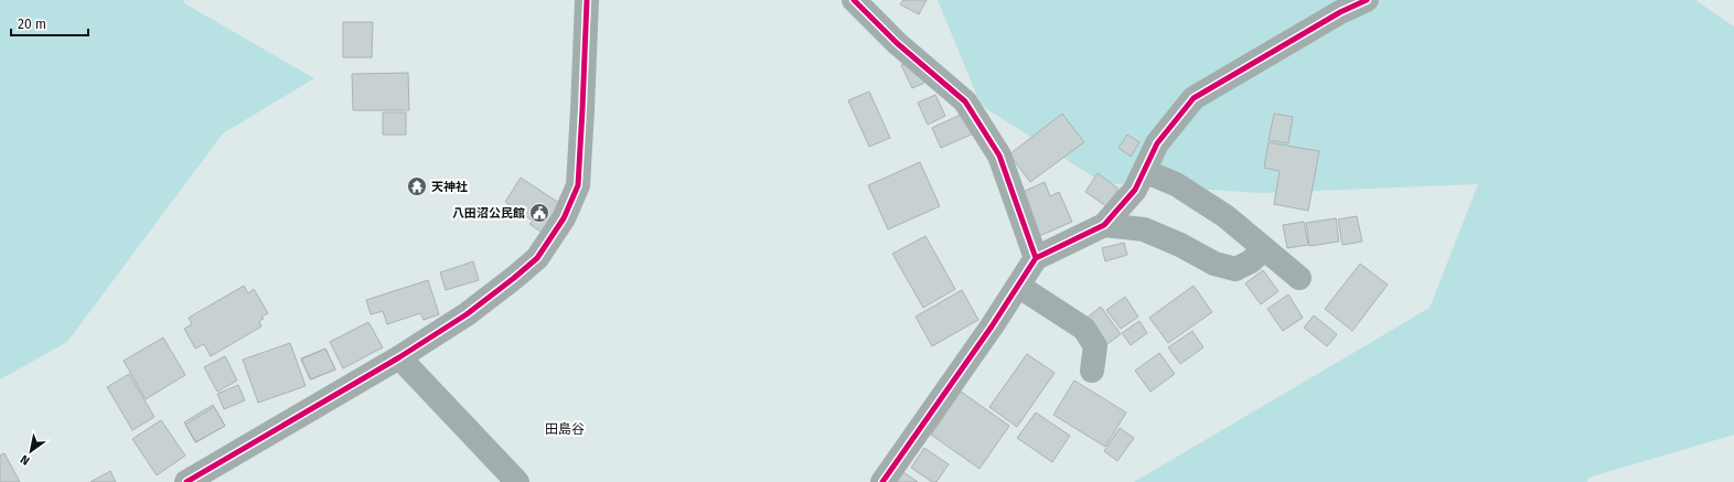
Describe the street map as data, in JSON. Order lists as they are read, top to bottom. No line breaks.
{"districts":["田島谷"],"places":{"temple":["天神社"],"public building":["八田沼公民館"]},"scale_bar":"20 m","north":"bottom left"}
